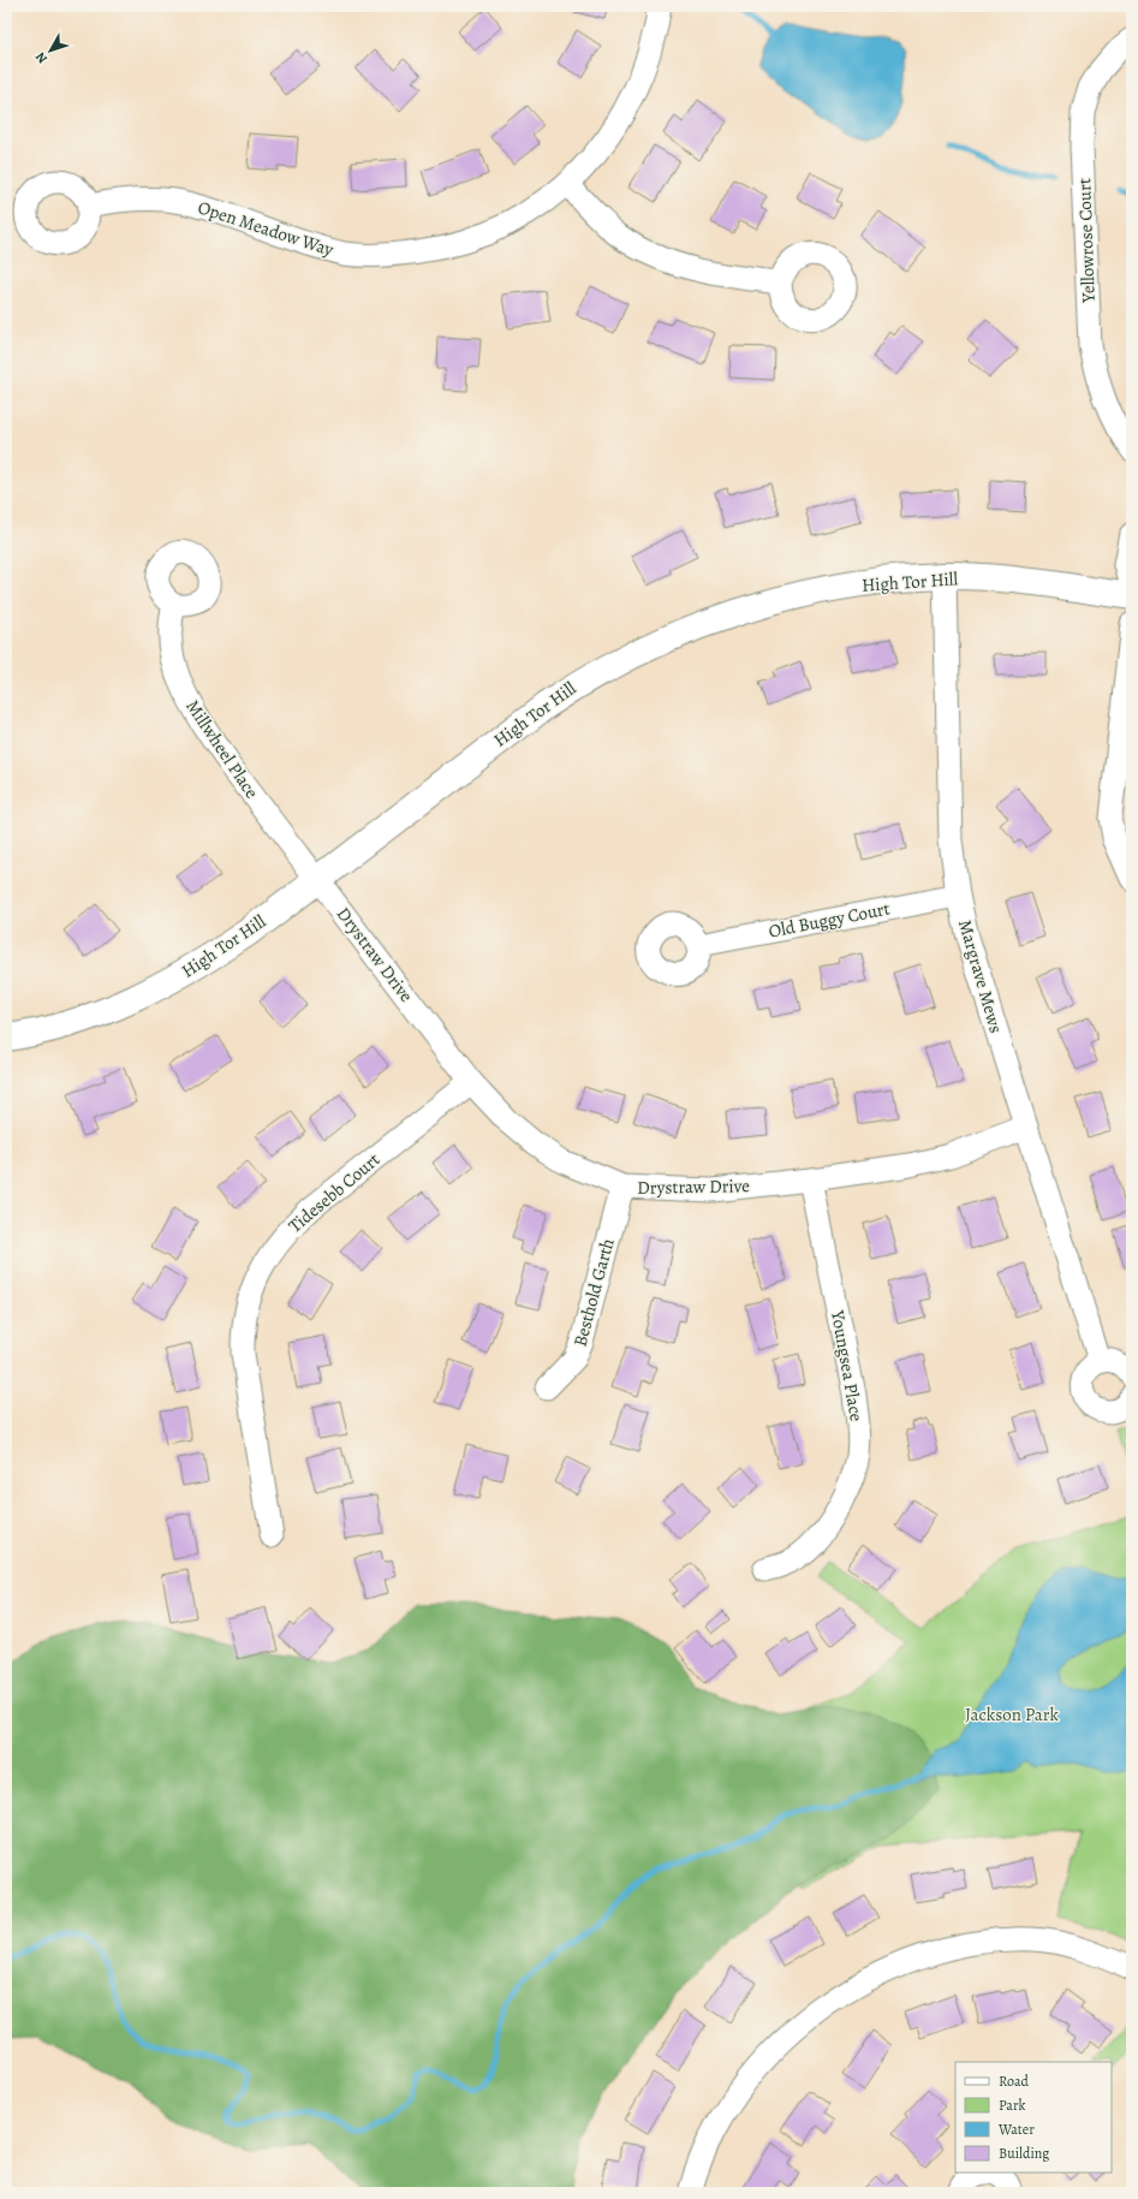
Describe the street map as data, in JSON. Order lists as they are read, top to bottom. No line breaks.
{"streets":{"street":["Open Meadow Way","Yellowrose Court","High Tor Hill","Millwheel Place","Old Buggy Court","Drystraw Drive","Margrave Mews","Tidesebb Court","Besthold Garth","Youngsea Place"]},"crossings":[["High Tor Hill","Millwheel Place"],["High Tor Hill","Drystraw Drive"],["High Tor Hill","Margrave Mews"],["Millwheel Place","Drystraw Drive"],["Old Buggy Court","Margrave Mews"],["Drystraw Drive","Margrave Mews"],["Drystraw Drive","Tidesebb Court"],["Drystraw Drive","Besthold Garth"],["Drystraw Drive","Youngsea Place"]],"parks":["Jackson Park"],"legend":["Road","Park","Water","Building"],"north":"bottom left"}
